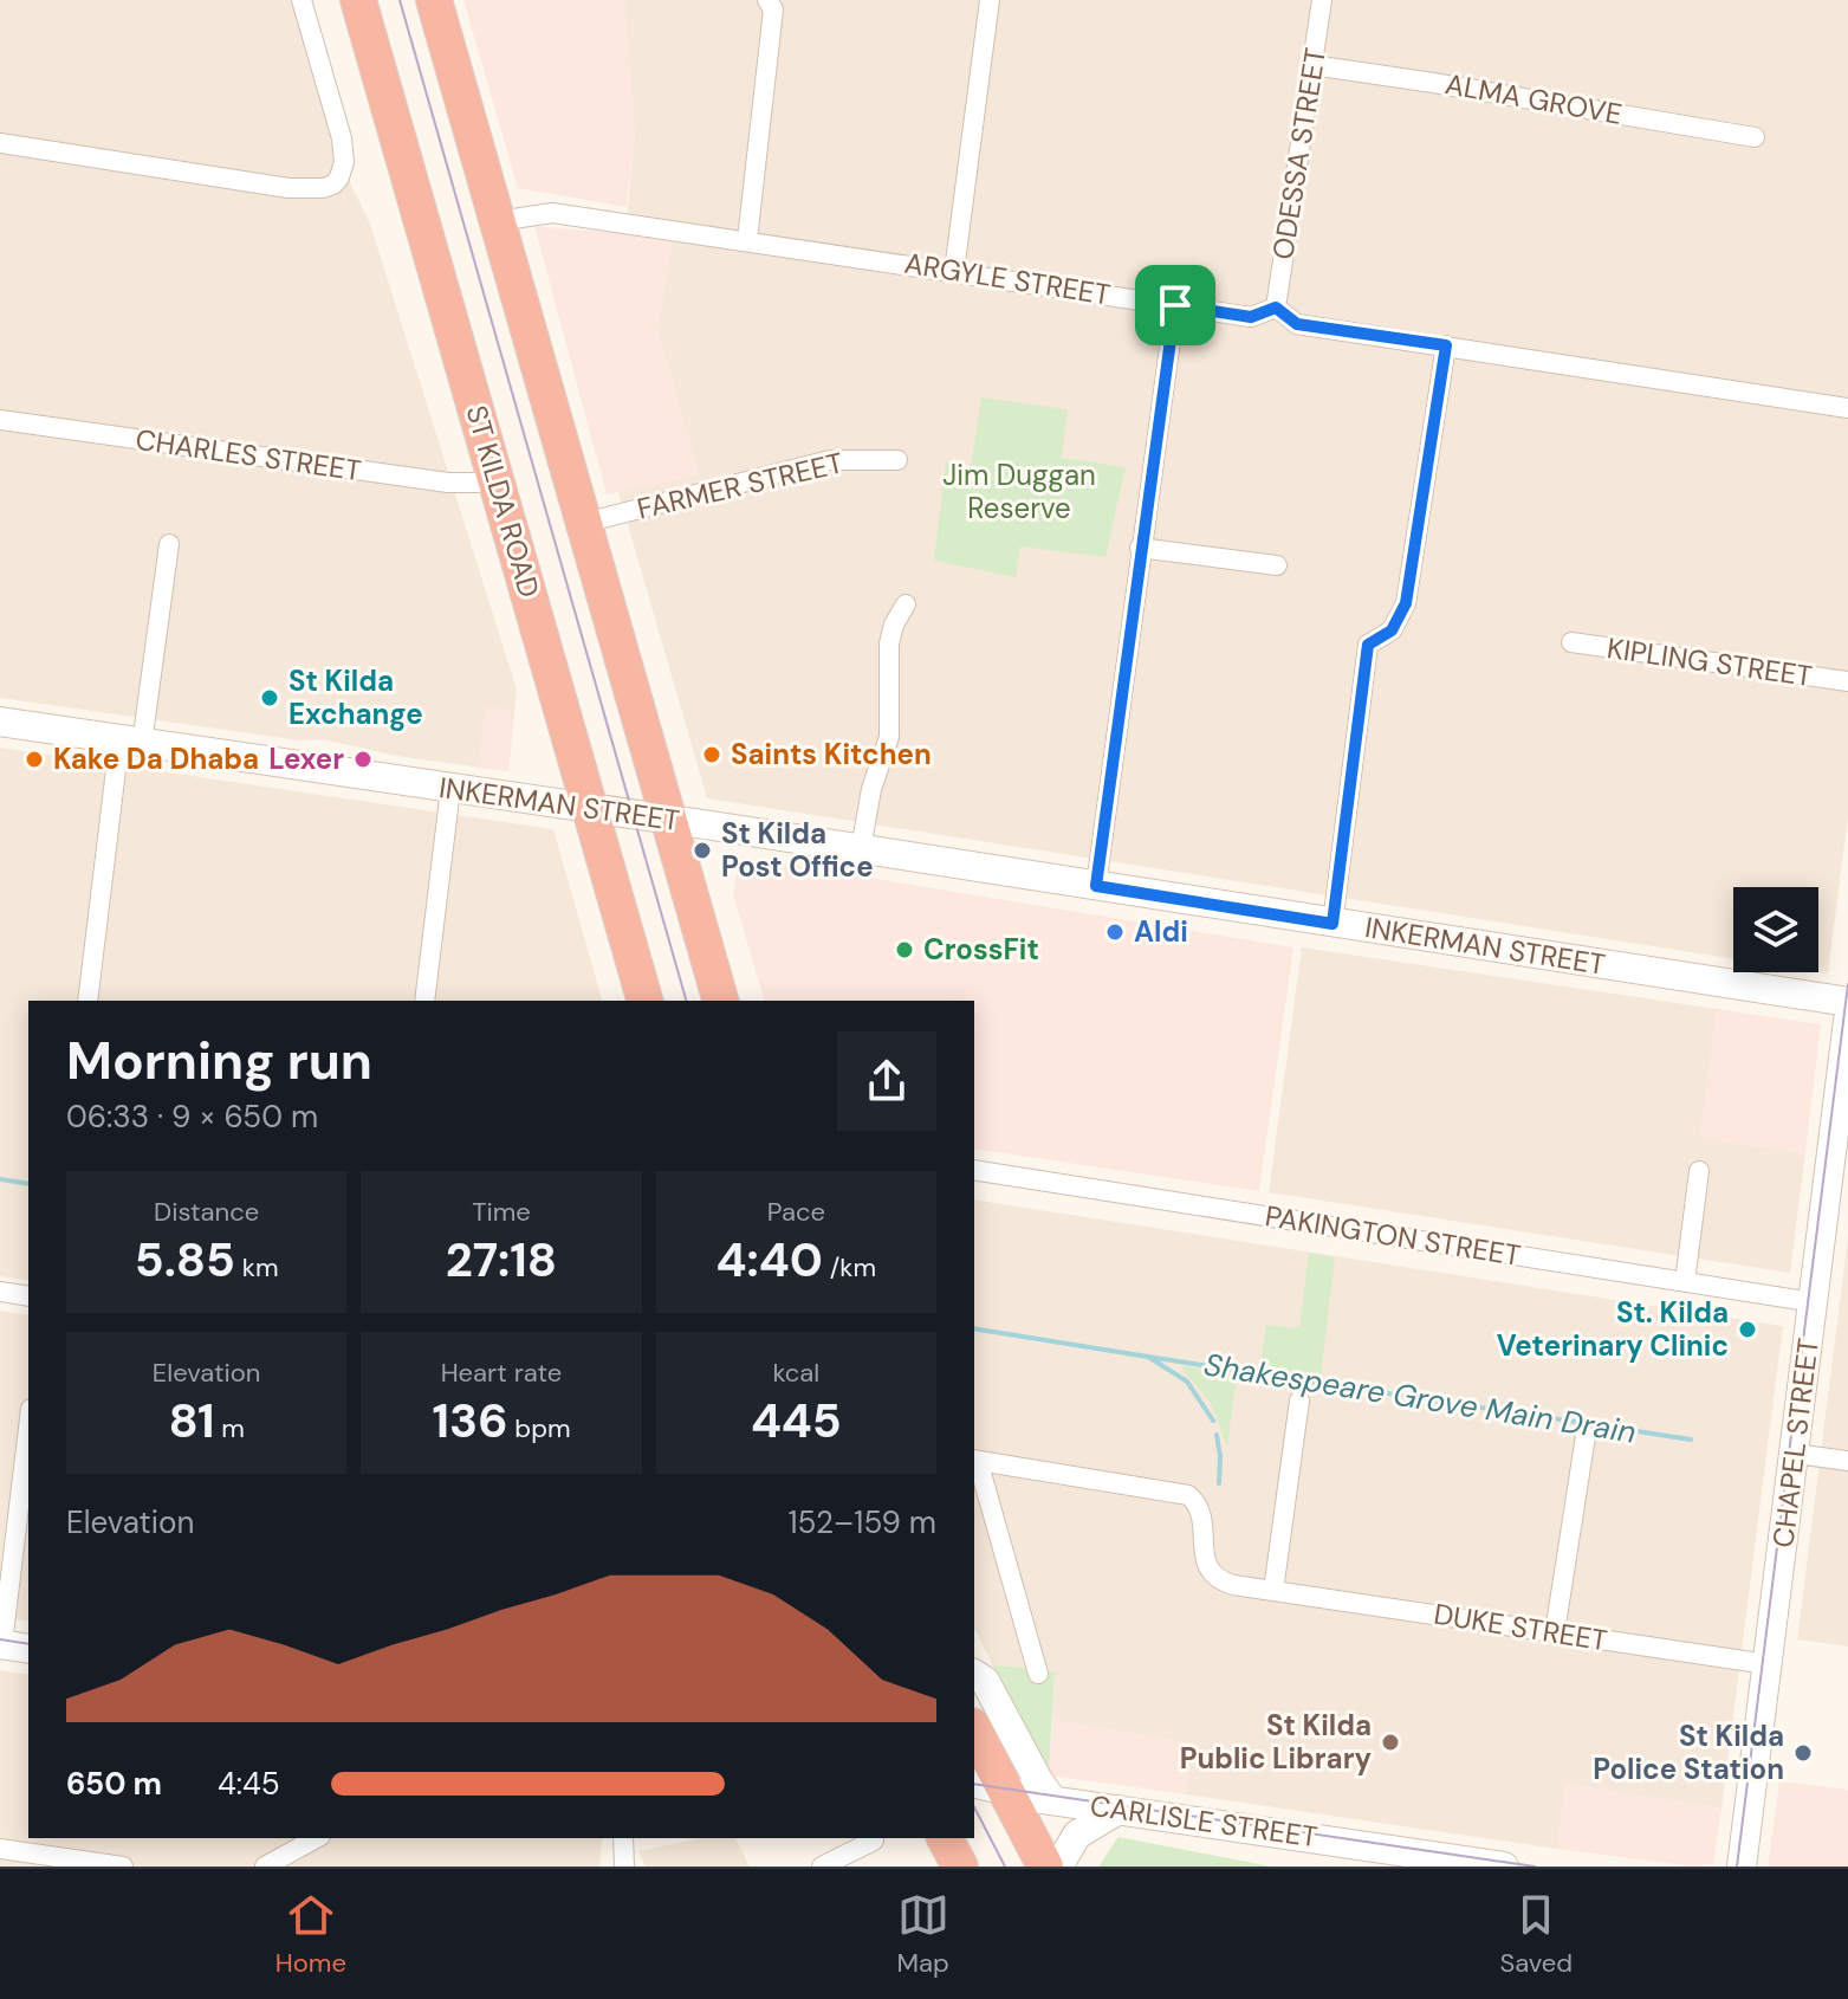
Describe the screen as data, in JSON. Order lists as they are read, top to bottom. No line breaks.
{"streets":{"highway":["ST KILDA ROAD"],"street":["ALMA GROVE","ODESSA STREET","ARGYLE STREET","CHARLES STREET","FARMER STREET","KIPLING STREET","INKERMAN STREET","PAKINGTON STREET","CHAPEL STREET","DUKE STREET","CARLISLE STREET"]},"crossings":[["ALMA GROVE","ODESSA STREET"],["ODESSA STREET","ARGYLE STREET"],["CHARLES STREET","ST KILDA ROAD"],["ST KILDA ROAD","INKERMAN STREET"],["PAKINGTON STREET","CHAPEL STREET"],["CHAPEL STREET","DUKE STREET"]],"water":["Shakespeare Grove Main Drain"],"parks":["Jim Duggan Reserve"],"places":["St Kilda Exchange","Saints Kitchen","Kake Da Dhaba","Lexer","St Kilda Post Office","Aldi","CrossFit","St. Kilda Veterinary Clinic","St Kilda Public Library","St Kilda Police Station"],"page":{"heading":["Morning run","06:33 · 9 × 650 m"],"stats":[["Distance","5.85 km"],["Time","27:18"],["Pace","4:40 /km"],["Elevation","81 m"],["Heart rate","136 bpm"],["kcal","445"]],"chart":["Elevation","152–159 m"],"list":[{"name":"650 m","note":"4:45"}],"tabs":["Home","Map","Saved"]}}
